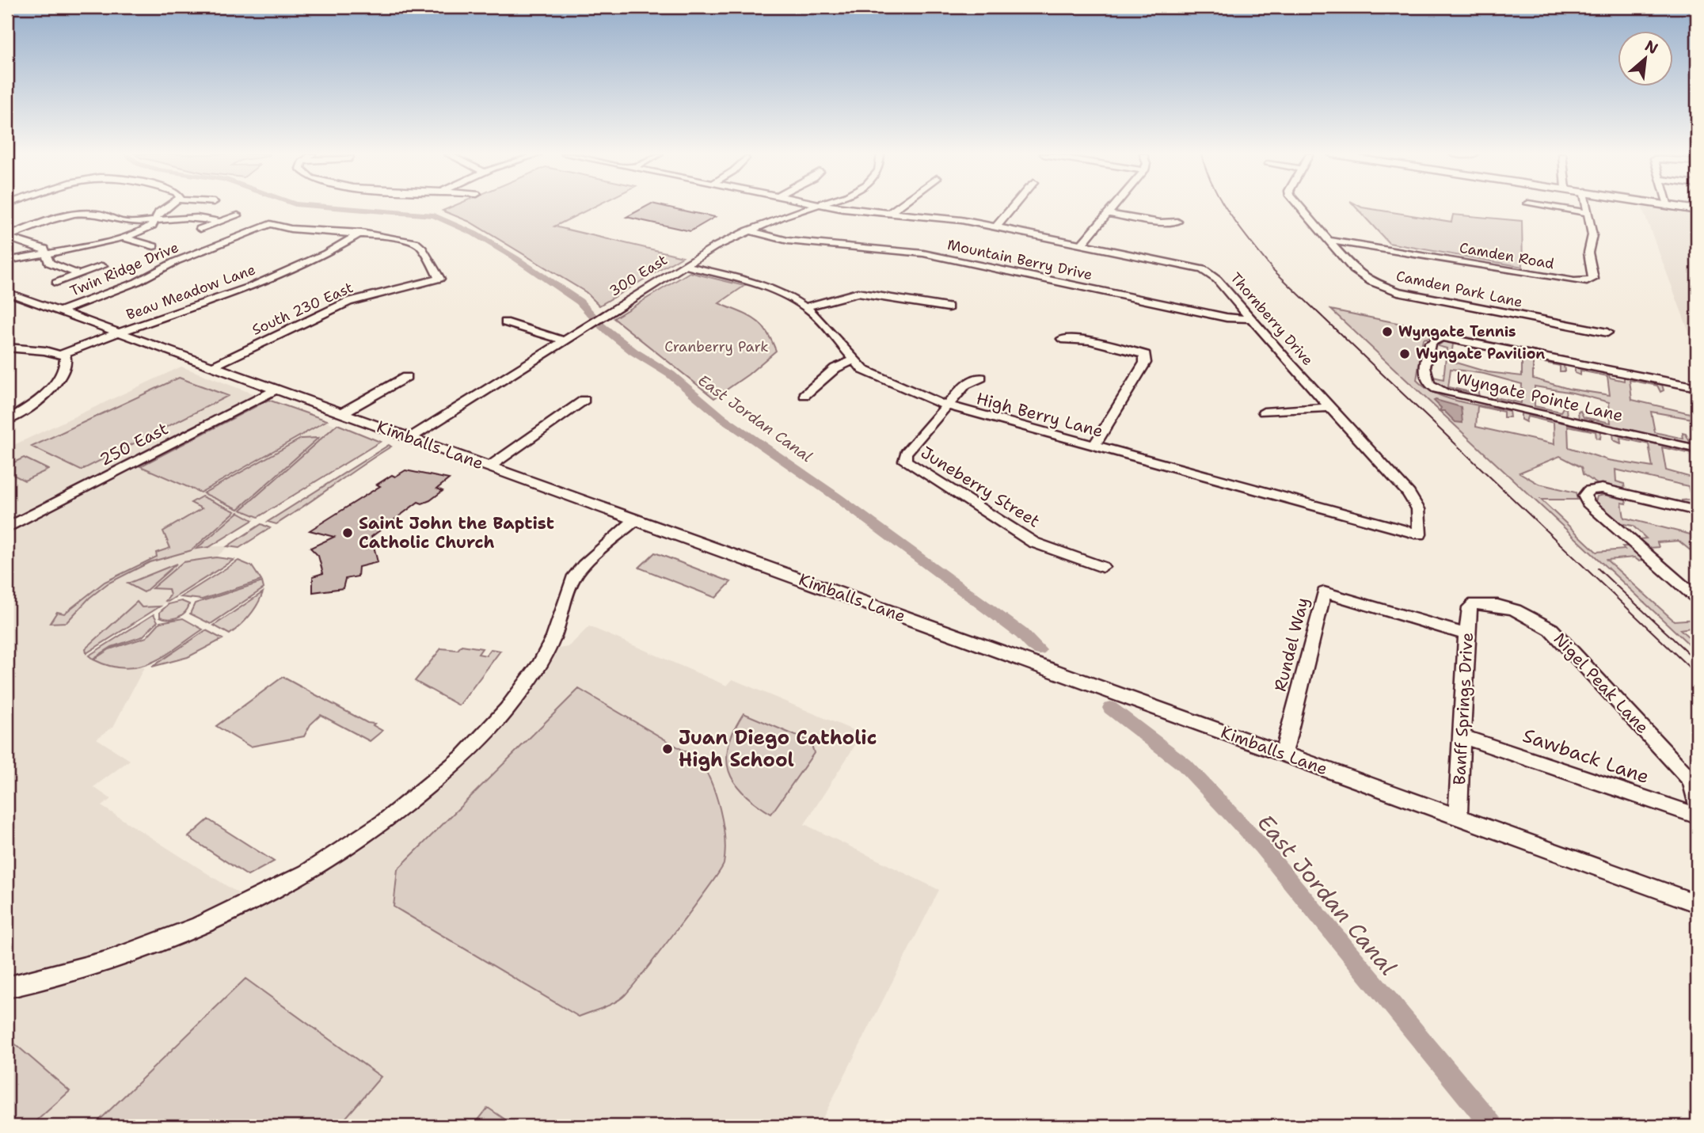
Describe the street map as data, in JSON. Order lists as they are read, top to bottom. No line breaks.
{"streets":{"street":["Camden Road","Mountain Berry Drive","Twin Ridge Drive","300 East","Camden Park Lane","Beau Meadow Lane","South 230 East","Thornberry Drive","Wyngate Pointe Lane","High Berry Lane","250 East","Kimballs Lane","Juneberry Street","Rundel Way","Nigel Peak Lane","Banff Springs Drive","Sawback Lane"]},"crossings":[["Camden Road","Camden Park Lane"],["Mountain Berry Drive","300 East"],["Mountain Berry Drive","Thornberry Drive"],["Twin Ridge Drive","Beau Meadow Lane"],["Twin Ridge Drive","South 230 East"],["Twin Ridge Drive","Kimballs Lane"],["300 East","High Berry Lane"],["300 East","Kimballs Lane"],["Beau Meadow Lane","Kimballs Lane"],["South 230 East","Kimballs Lane"],["Thornberry Drive","High Berry Lane"],["High Berry Lane","Juneberry Street"],["250 East","Kimballs Lane"],["Kimballs Lane","Rundel Way"],["Kimballs Lane","Banff Springs Drive"],["Rundel Way","Banff Springs Drive"],["Nigel Peak Lane","Banff Springs Drive"],["Banff Springs Drive","Sawback Lane"]],"water":["East Jordan Canal"],"parks":["Cranberry Park"],"places":["Wyngate Tennis","Wyngate Pavilion","Saint John the Baptist Catholic Church","Juan Diego Catholic High School"],"north":"top right"}
